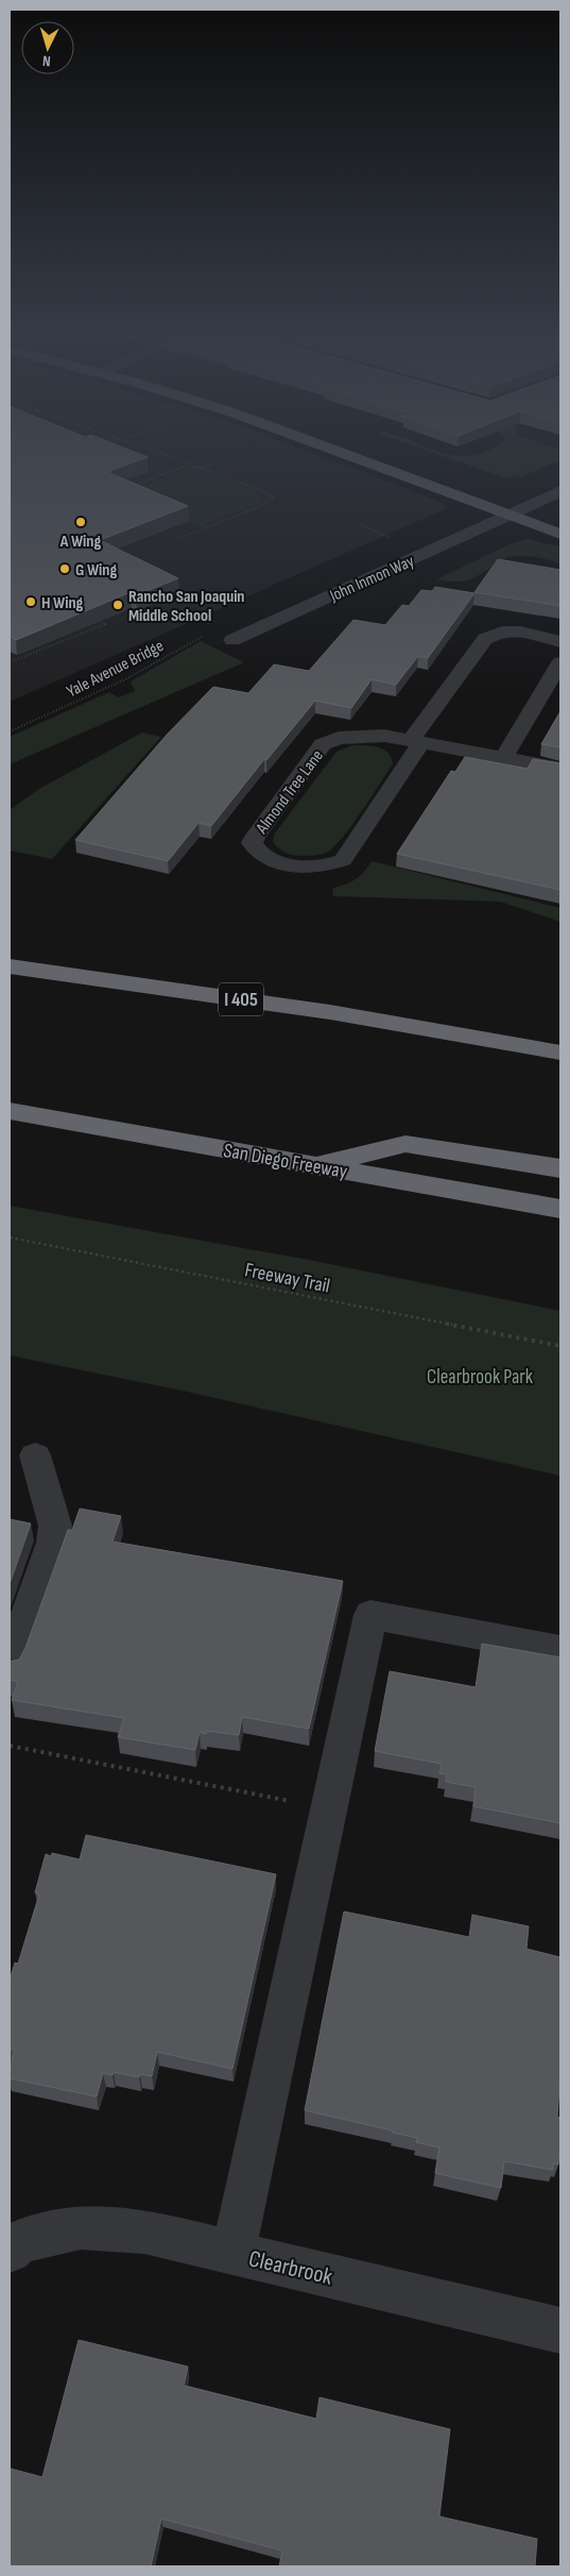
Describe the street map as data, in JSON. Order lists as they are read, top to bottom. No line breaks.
{"streets":{"highway":["I 405","San Diego Freeway"],"street":["John Inmon Way","Almond Tree Lane","Clearbrook"],"path":["Yale Avenue Bridge","Freeway Trail"]},"crossings":[["John Inmon Way","Yale Avenue Bridge"]],"parks":["Clearbrook Park"],"places":["A Wing","G Wing","H Wing","Rancho San Joaquin Middle School"],"north":"bottom"}
